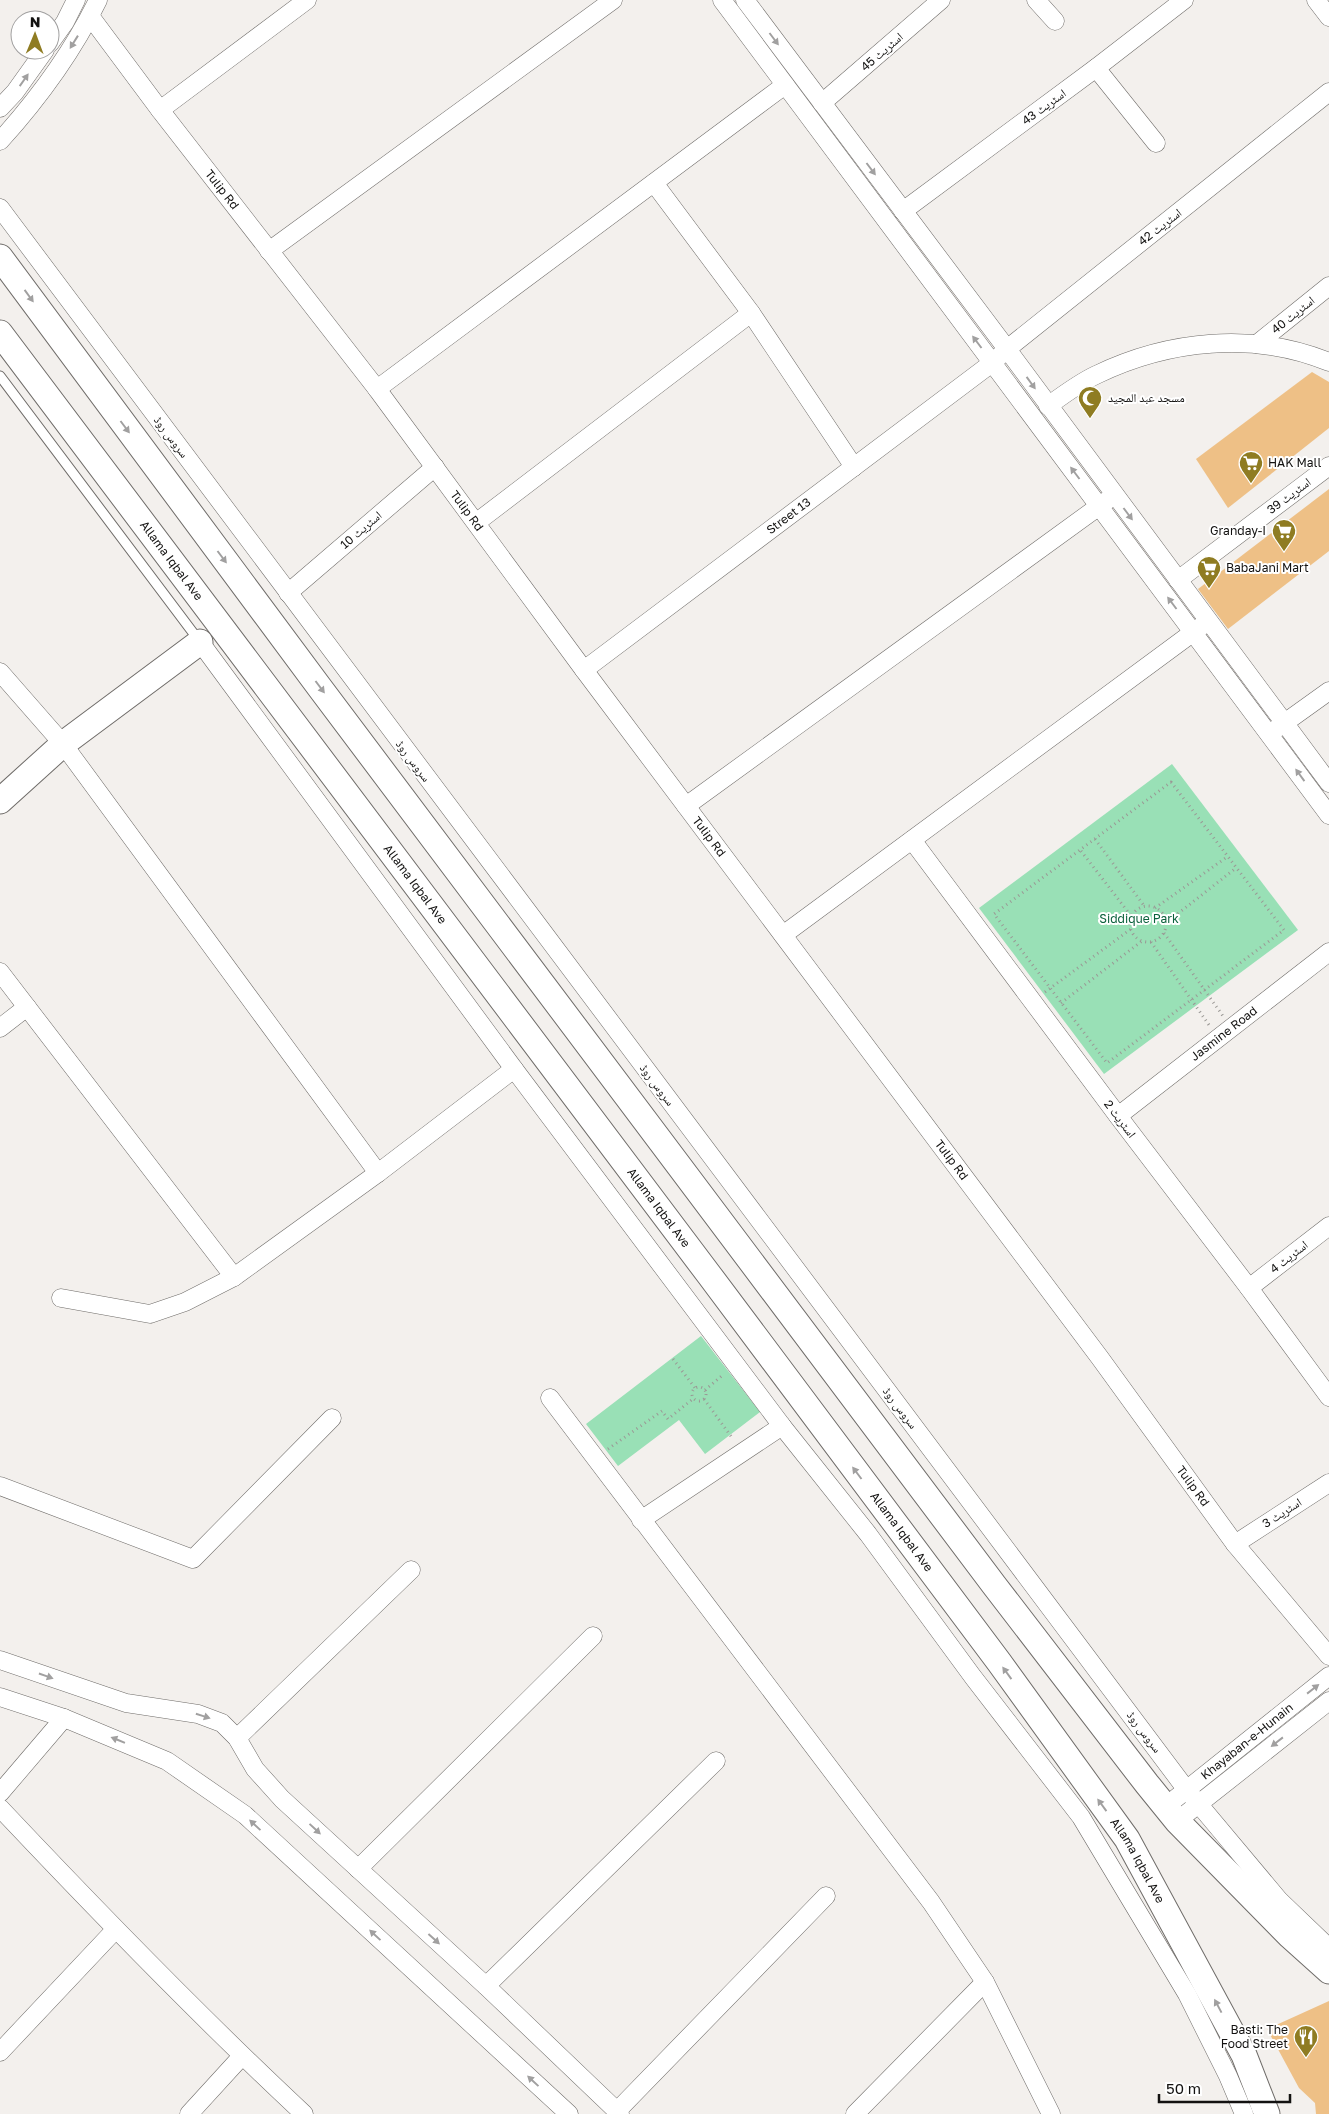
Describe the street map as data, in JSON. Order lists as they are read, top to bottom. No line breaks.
{"streets":{"main road":["Allama Iqbal Ave"],"street":["اسٹریٹ 45","اسٹریٹ 43","Tulip Rd","اسٹریٹ 42","اسٹریٹ 40","سروس روڈ","اسٹریٹ 39","Street 13","اسٹریٹ 10","Jasmine Road","اسٹریٹ 2","اسٹریٹ 4","اسٹریٹ 3","Khayaban-e-Hunain"]},"crossings":[["Tulip Rd","Street 13"],["Tulip Rd","اسٹریٹ 10"],["Tulip Rd","اسٹریٹ 3"],["اسٹریٹ 42","Street 13"],["سروس روڈ","اسٹریٹ 10"],["سروس روڈ","Khayaban-e-Hunain"],["Jasmine Road","اسٹریٹ 2"],["اسٹریٹ 2","اسٹریٹ 4"]],"parks":["Siddique Park"],"places":{"mosque":["مسجد عبد المجید"],"supermarket":["HAK Mall","Granday-I","BabaJani Mart"],"restaurant":["Basti: The Food Street"]},"scale_bar":"50 m","north":"top"}
